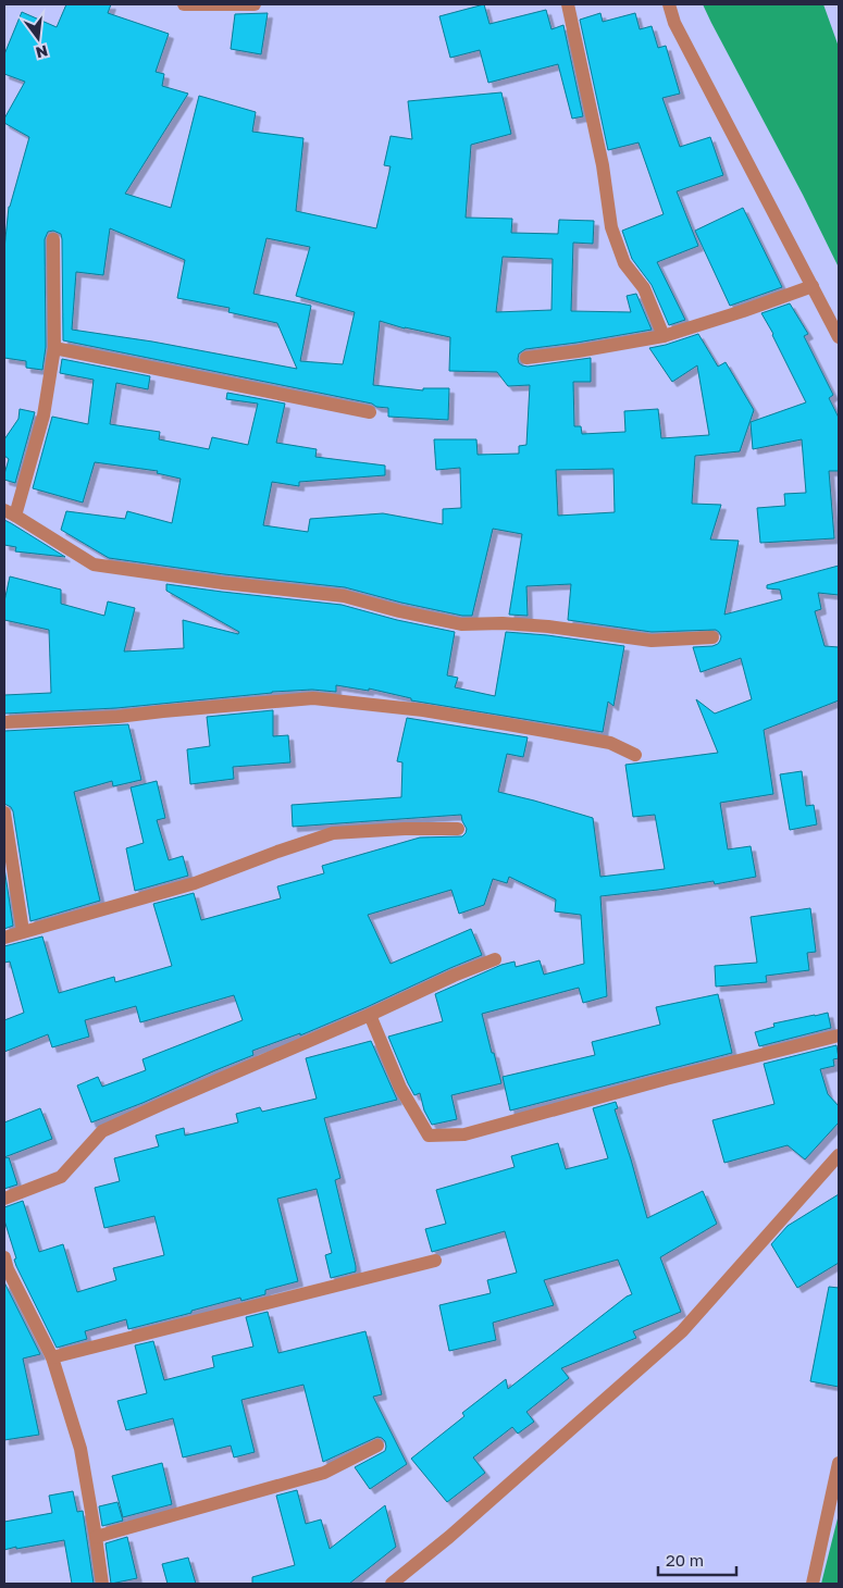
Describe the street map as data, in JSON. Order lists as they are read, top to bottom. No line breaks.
{"scale_bar":"20 m","north":"bottom"}
